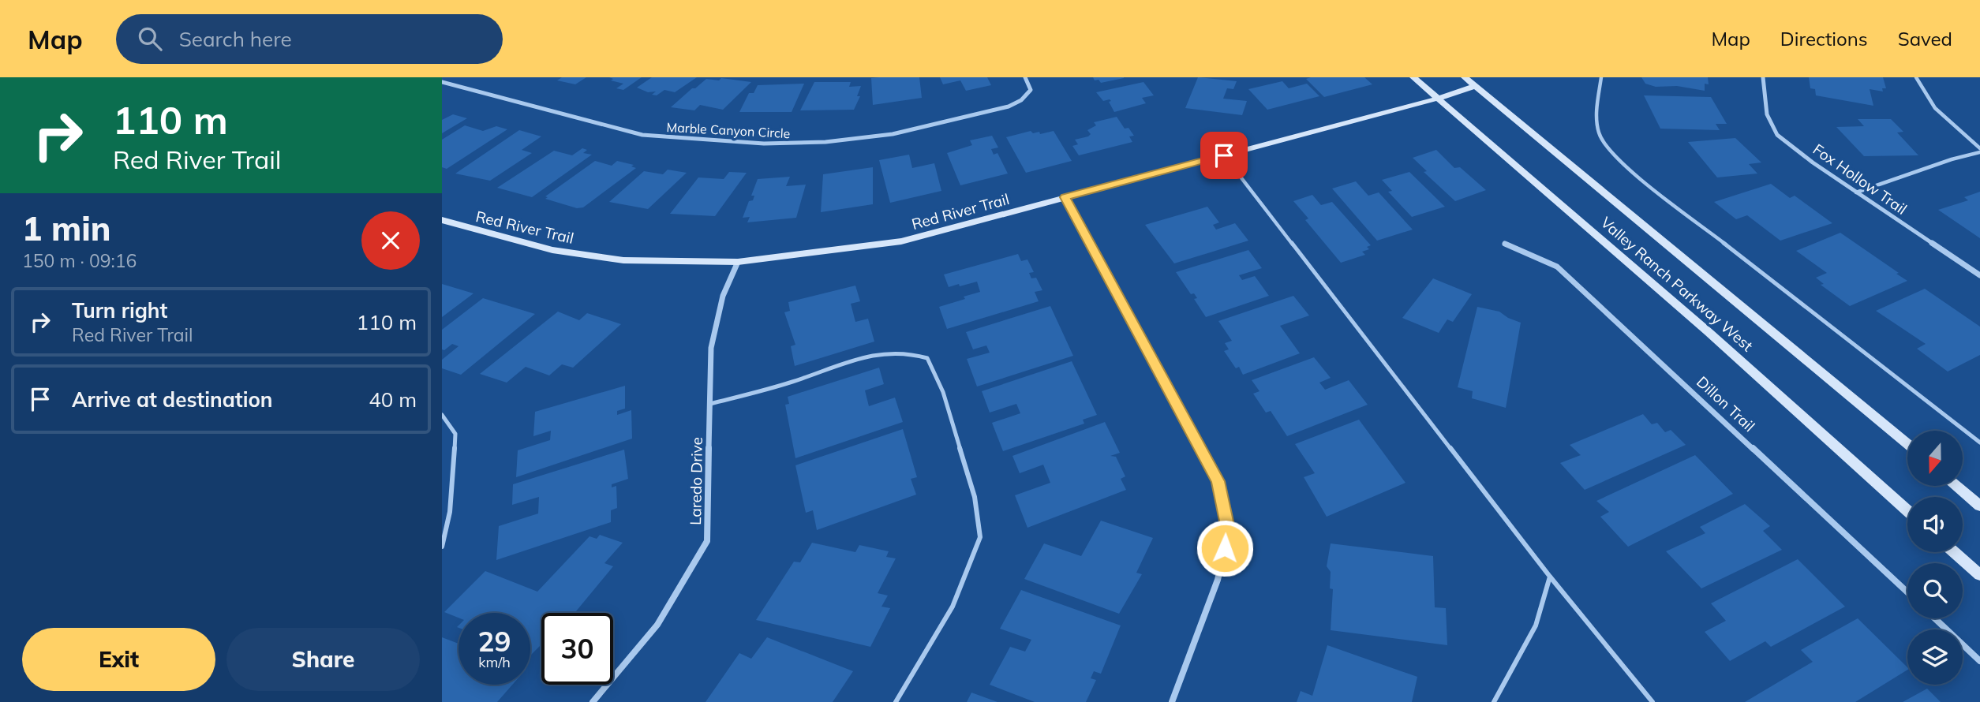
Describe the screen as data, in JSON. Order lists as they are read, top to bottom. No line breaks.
{"streets":{"main road":["Red River Trail","Valley Ranch Parkway West"],"street":["Marble Canyon Circle","Fox Hollow Trail","Dillon Trail","Laredo Drive"]},"crossings":[["Red River Trail","Valley Ranch Parkway West"],["Red River Trail","Laredo Drive"]],"north":"bottom","page":{"header":"Map","search":"Search here","nav":["Map","Directions","Saved"],"turn":["110 m","Red River Trail"],"heading":["1 min","150 m · 09:16"],"list":[{"name":"Turn right","note":"Red River Trail","value":"110 m"},{"name":"Arrive at destination","value":"40 m"}],"speed":"29 km/h","limit":"30","buttons":["Exit","Share"]}}
